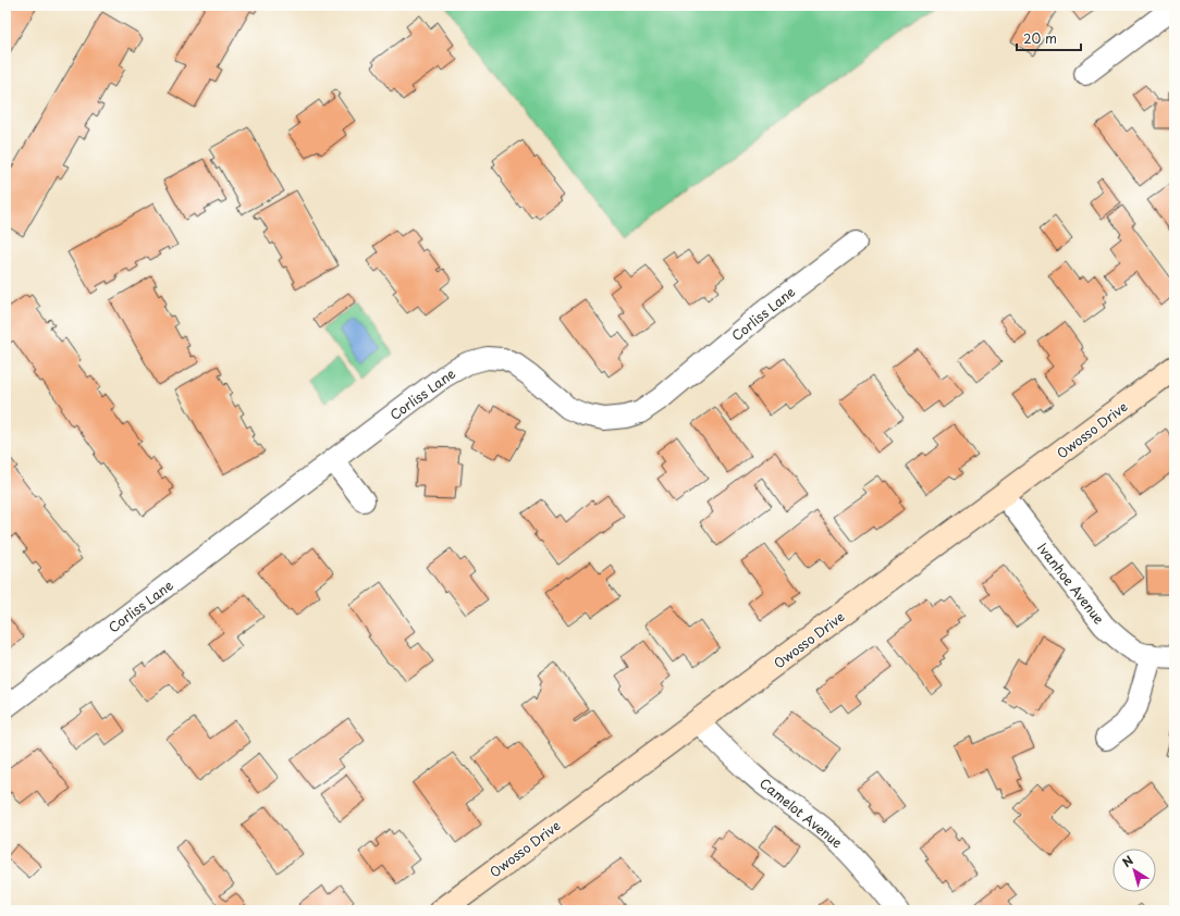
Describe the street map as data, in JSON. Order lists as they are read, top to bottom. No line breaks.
{"streets":{"street":["Corliss Lane","Owosso Drive","Ivanhoe Avenue","Camelot Avenue"]},"crossings":[["Owosso Drive","Ivanhoe Avenue"],["Owosso Drive","Camelot Avenue"]],"scale_bar":"20 m","north":"top left"}
